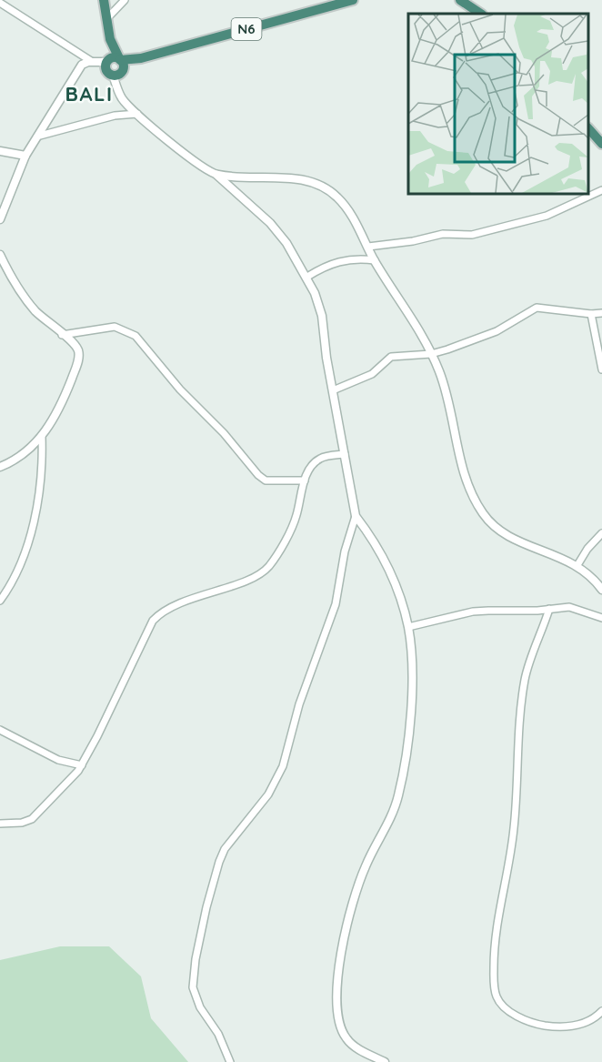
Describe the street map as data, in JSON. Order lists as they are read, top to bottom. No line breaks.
{"streets":{"highway":["N6"]},"districts":["BALI"]}
